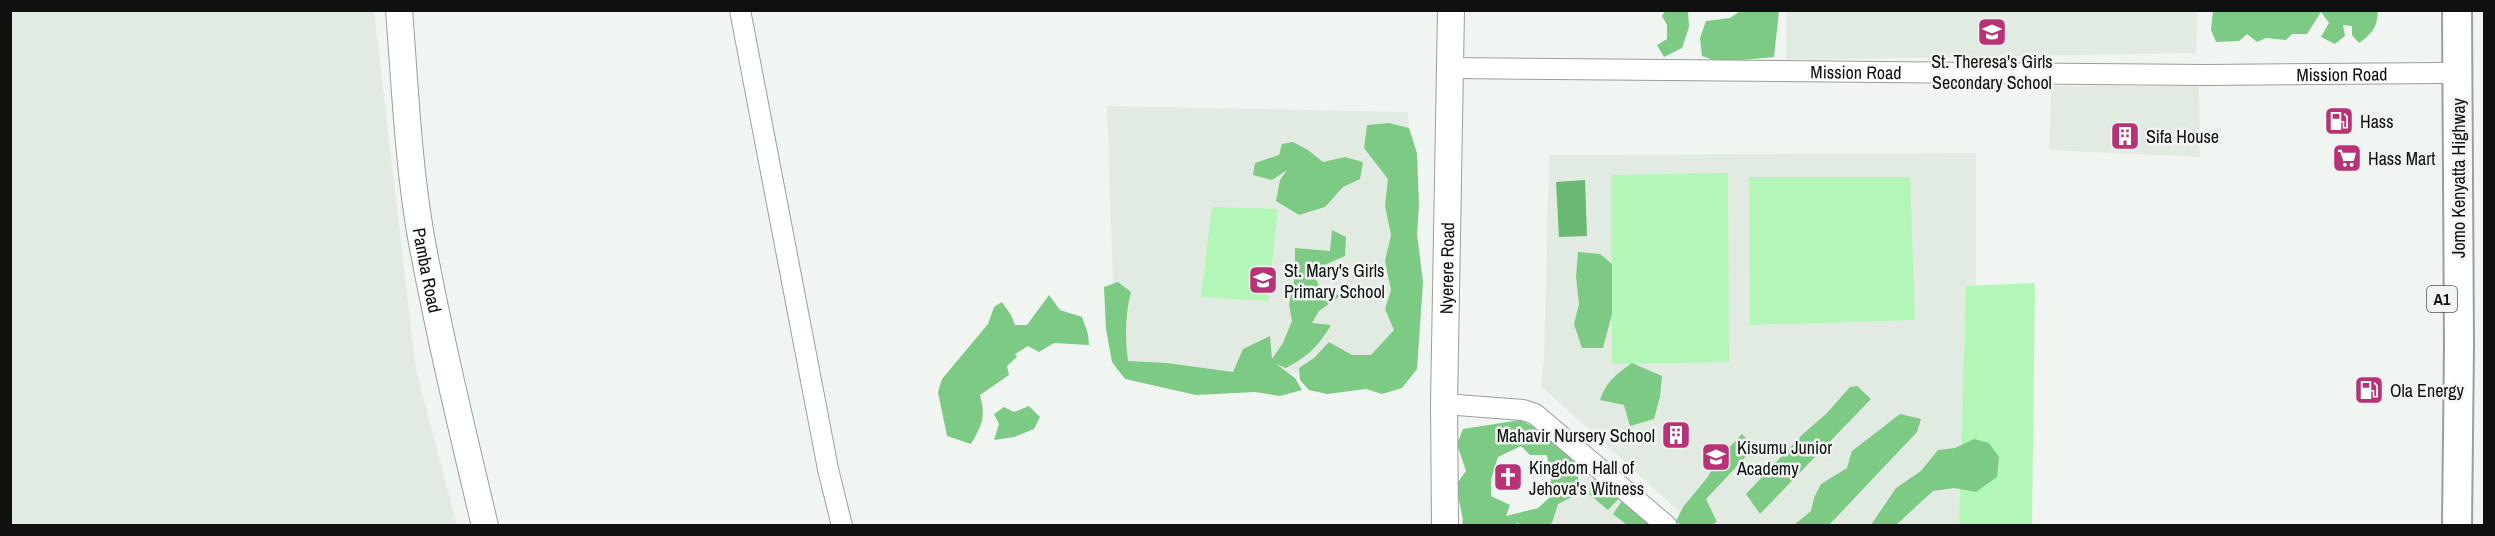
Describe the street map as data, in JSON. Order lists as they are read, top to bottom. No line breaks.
{"streets":{"highway":["Jomo Kenyatta Highway","A1"],"main road":["Nyerere Road","Pamba Road"],"street":["Mission Road"]},"crossings":[["Mission Road","Jomo Kenyatta Highway"],["Mission Road","Nyerere Road"]],"places":{"school or university":["St. Theresa's Girls Secondary School","St. Mary's Girls Primary School","Kisumu Junior Academy"],"fuel station":["Hass","Ola Energy"],"building":["Sifa House","Mahavir Nursery School"],"supermarket":["Hass Mart"],"church":["Kingdom Hall of Jehova's Witness"]}}
